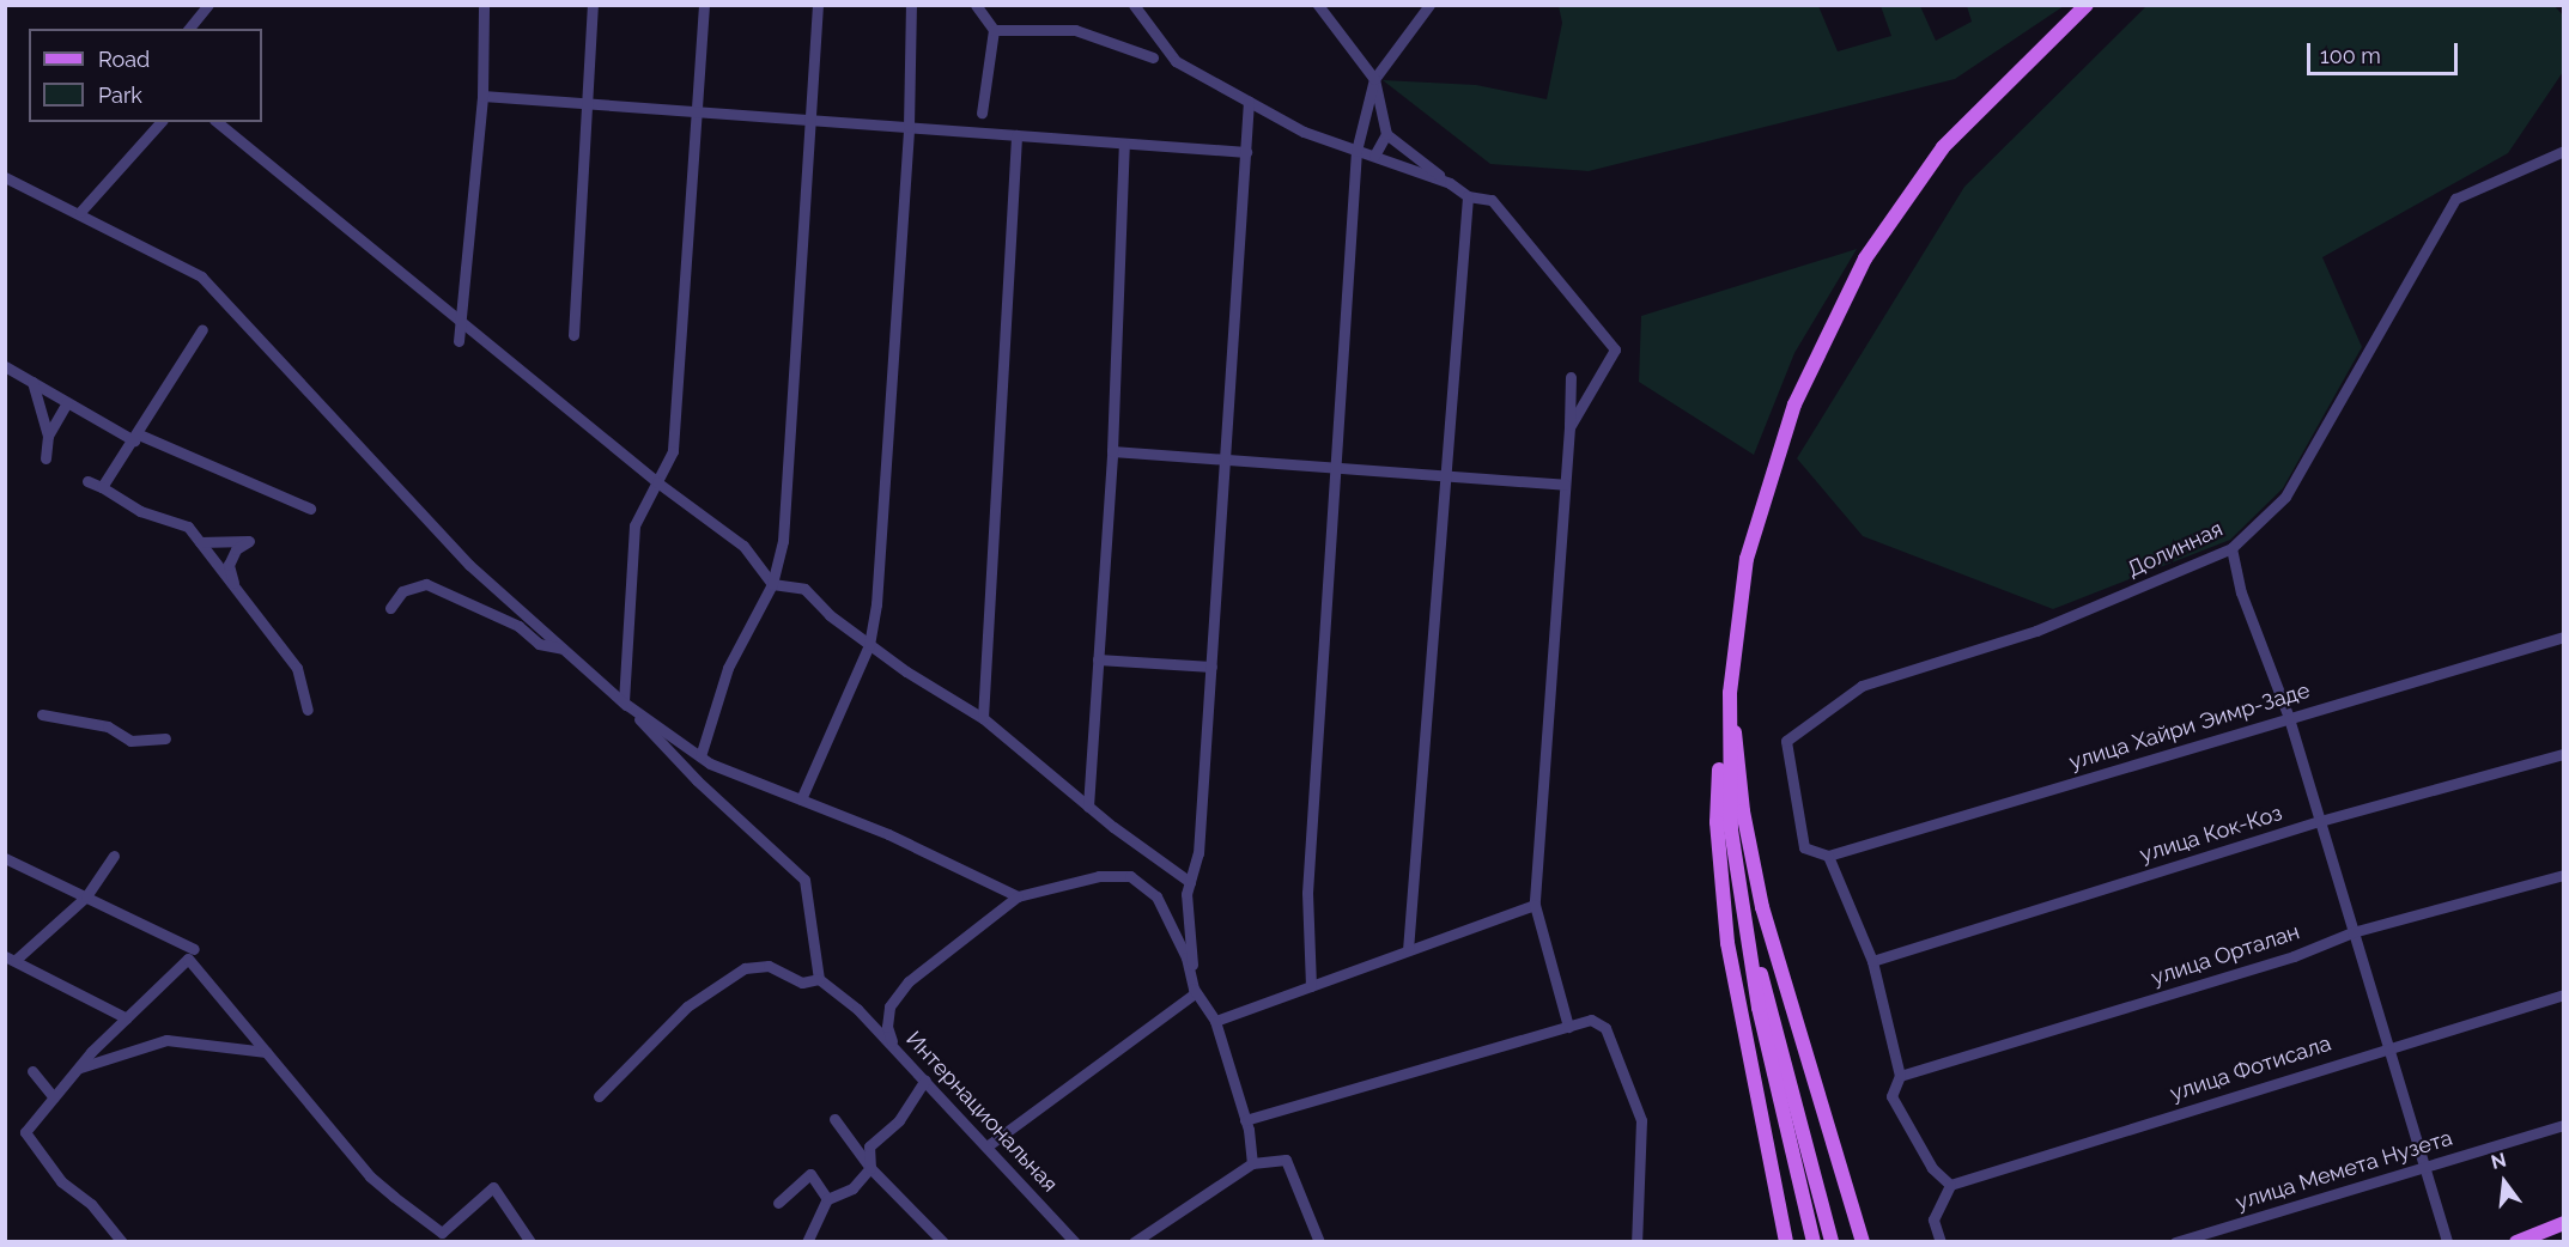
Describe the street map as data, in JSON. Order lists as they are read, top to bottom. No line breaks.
{"streets":{"street":["Долинная","улица Хайри Эимр-Заде","улица Кок-Коз","улица Орталан","улица Фотисала","Интернациональная","улица Мемета Нузета"]},"crossings":[["Долинная","улица Хайри Эимр-Заде"]],"legend":["Road","Park"],"scale_bar":"100 m","north":"top"}
